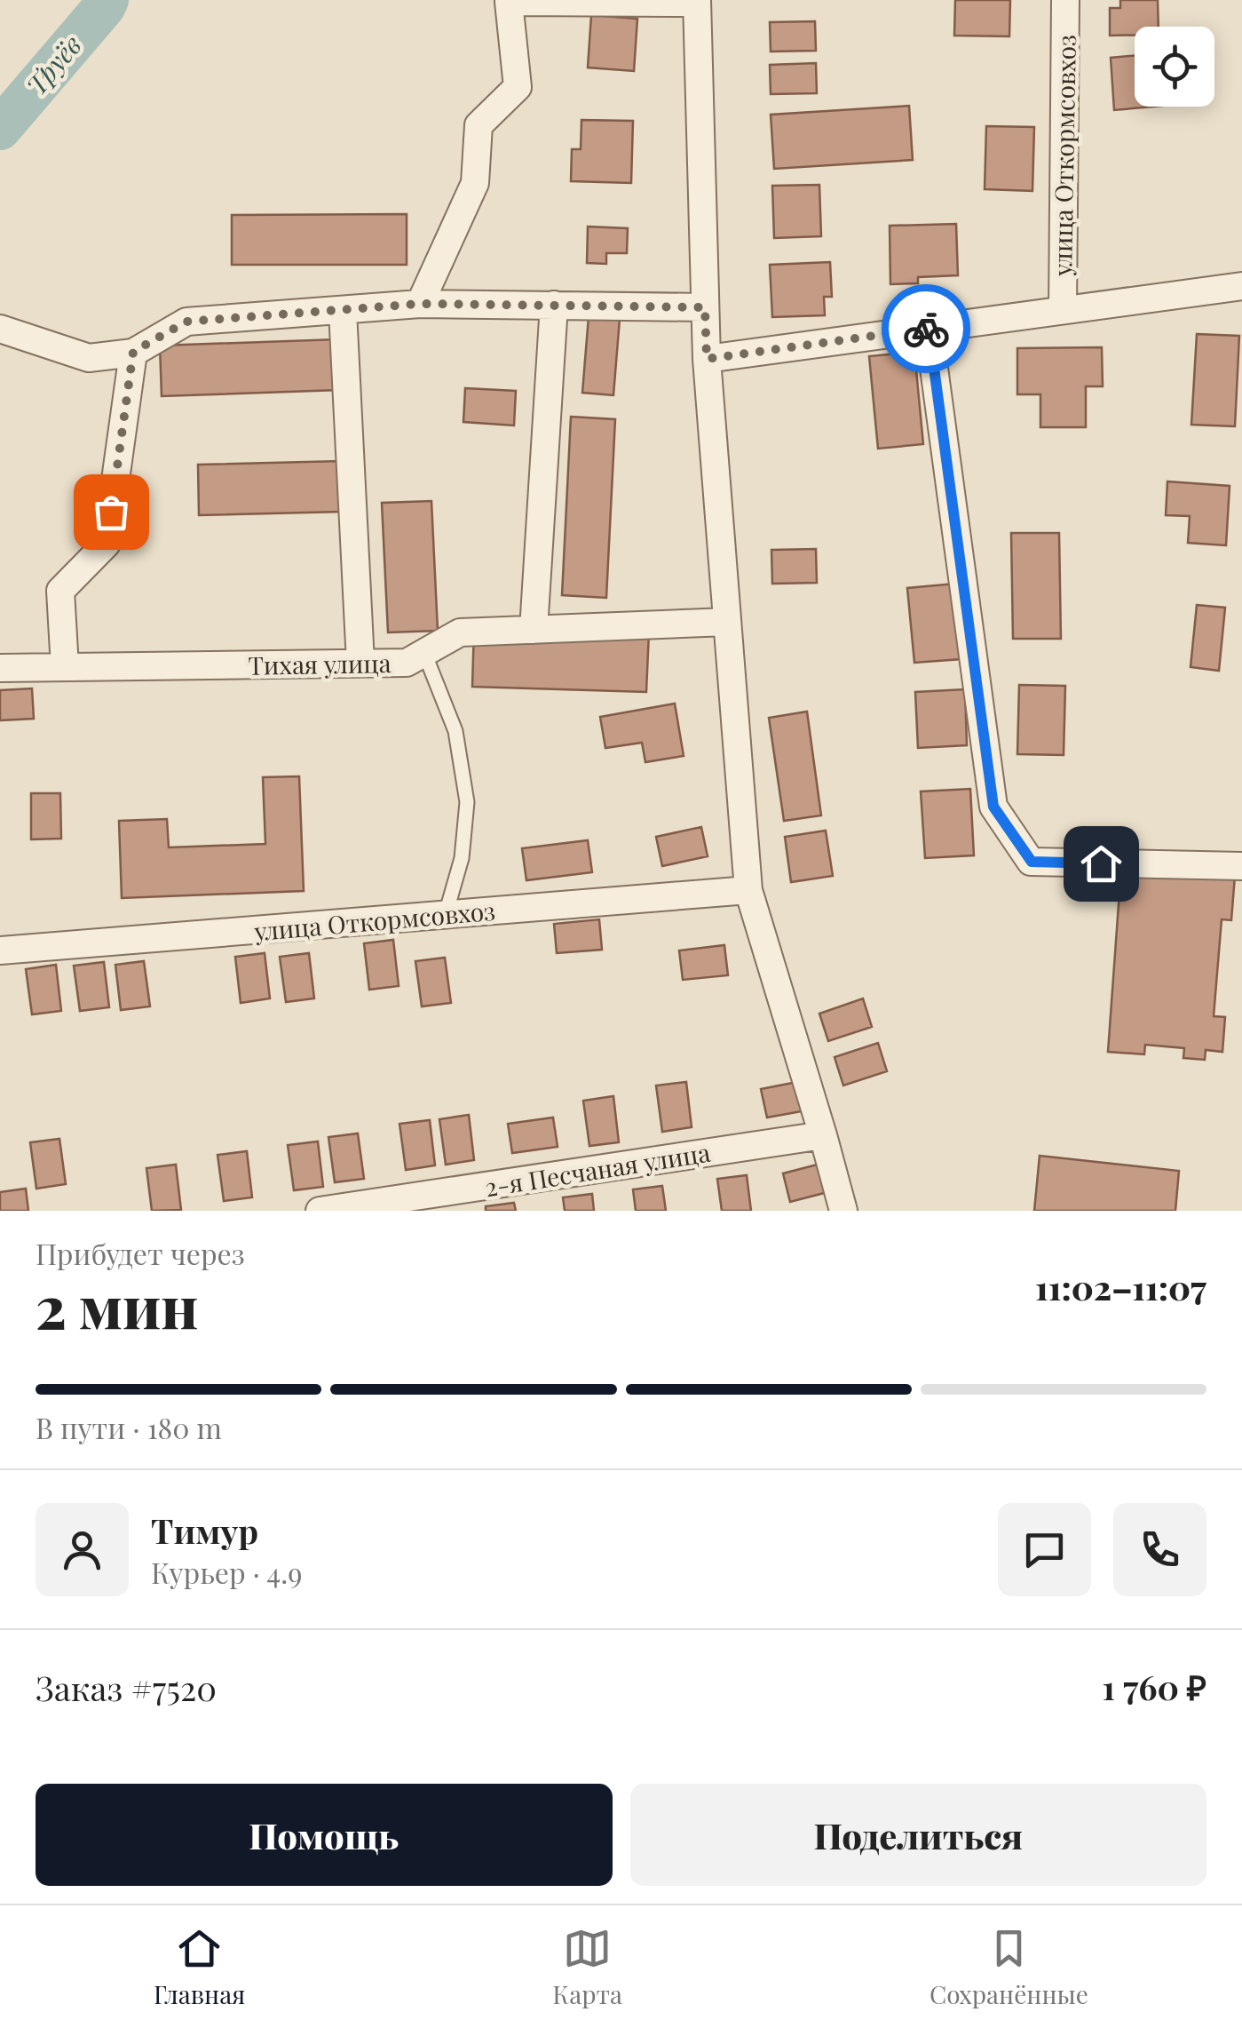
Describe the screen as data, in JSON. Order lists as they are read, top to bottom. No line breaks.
{"streets":{"street":["улица Откормсовхоз","Тихая улица","2-я Песчаная улица"]},"water":["Труёв"],"page":{"heading":["2 мин","Прибудет через","11:02–11:07"],"panel":["Тимур","Курьер · 4.9","Заказ #7520","1 760 ₽"],"bar":"В пути · 180 m","buttons":["Помощь","Поделиться"],"tabs":["Главная","Карта","Сохранённые"]}}
